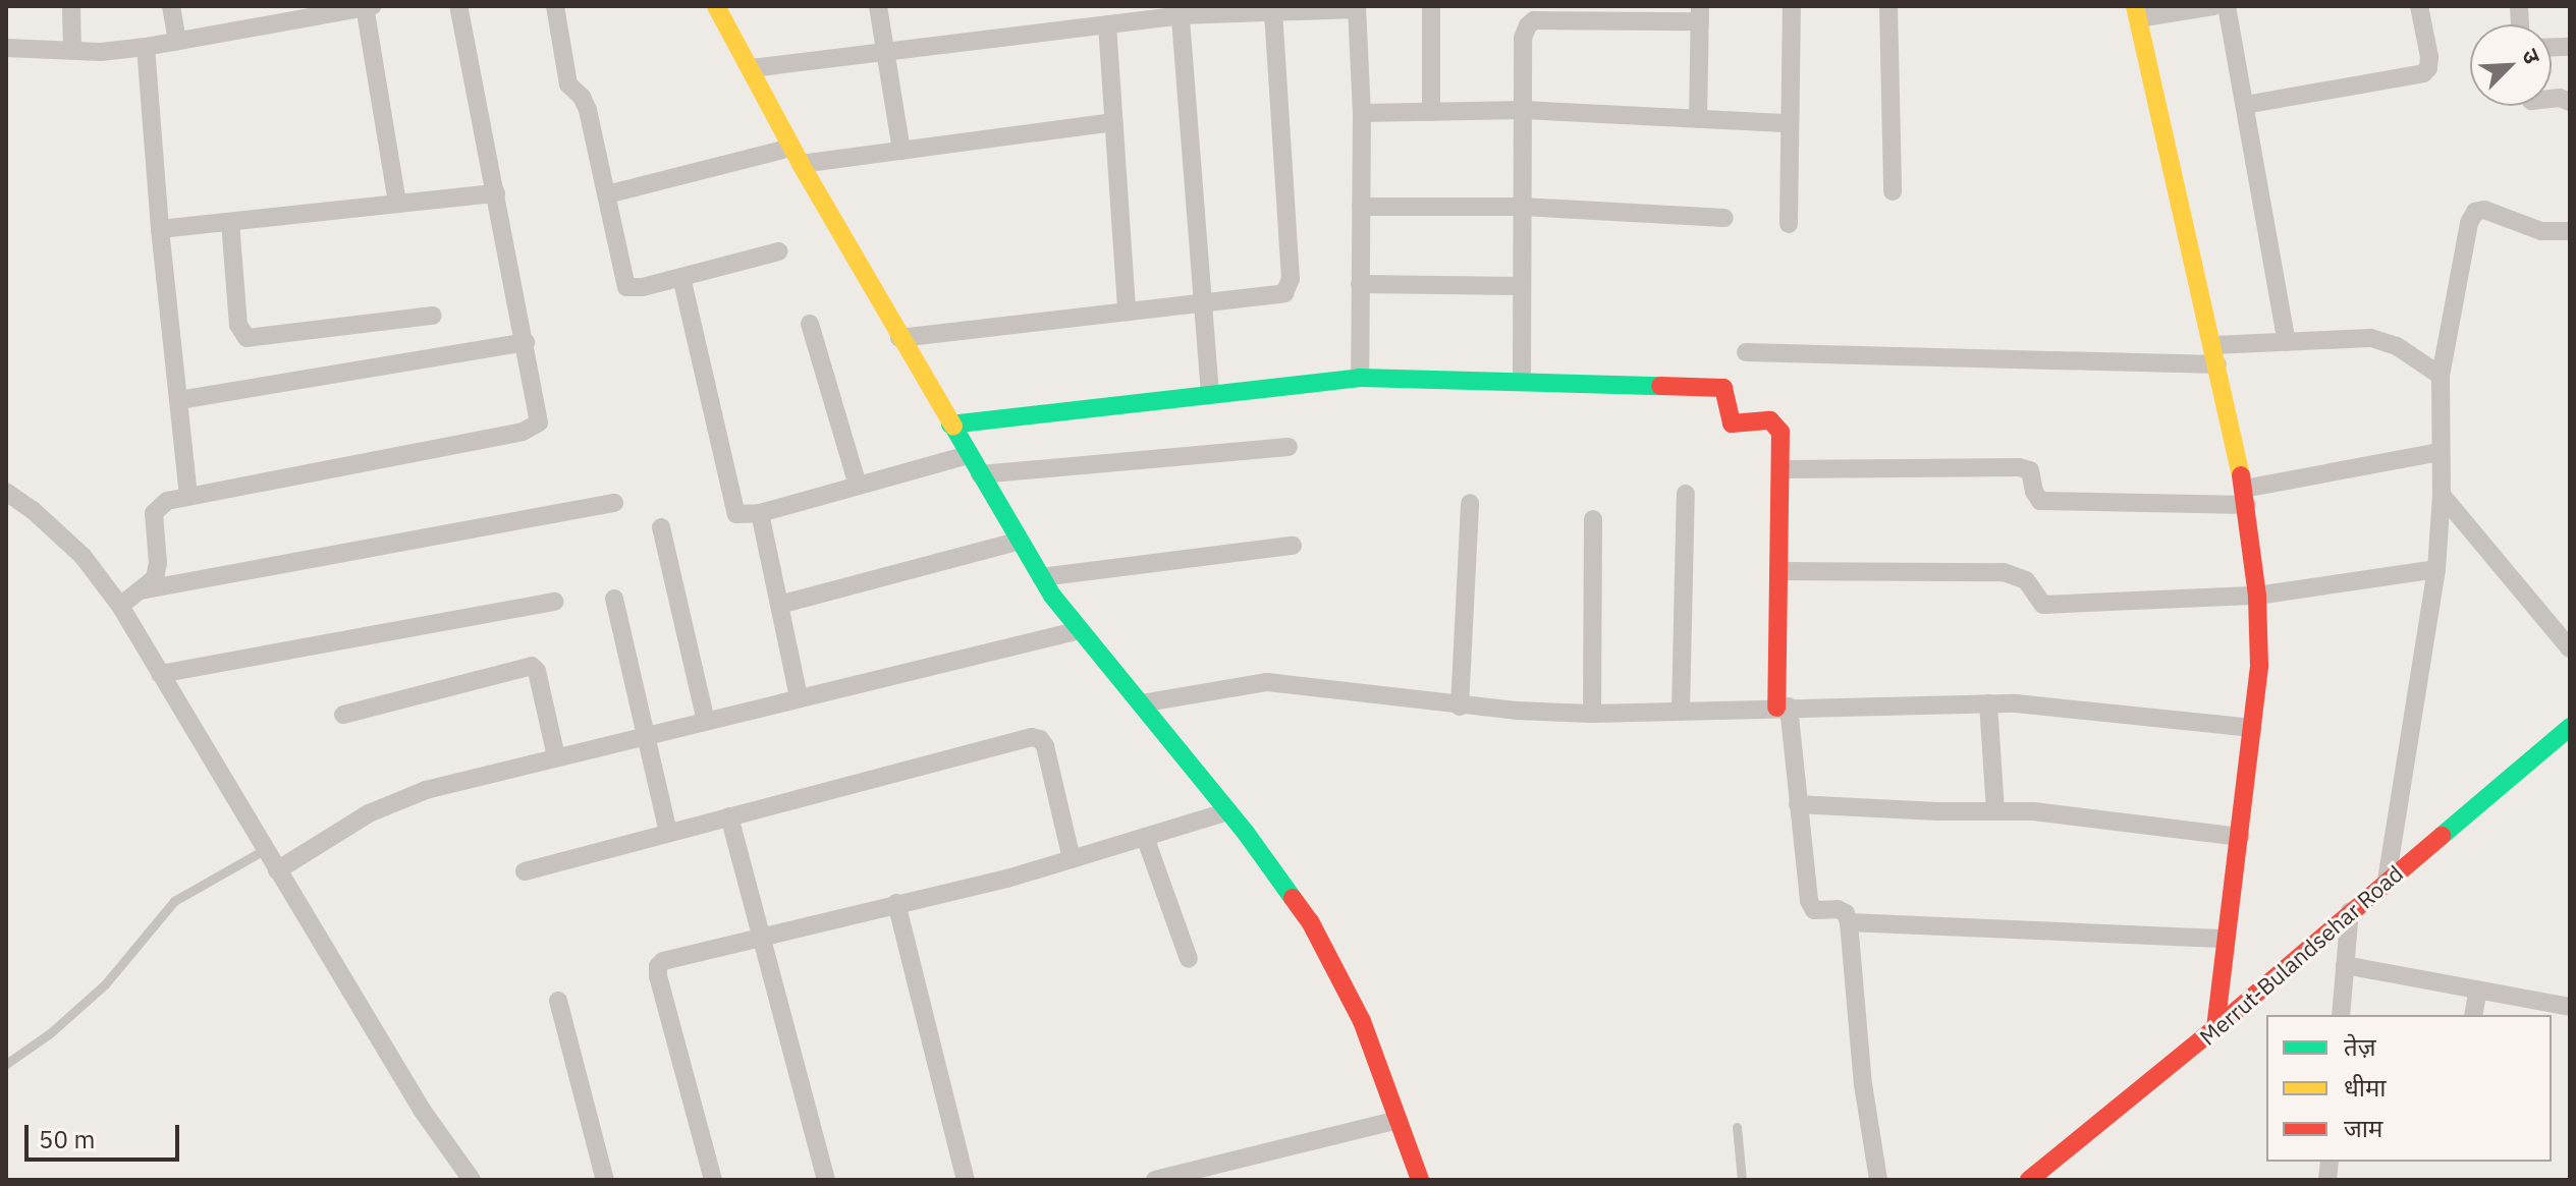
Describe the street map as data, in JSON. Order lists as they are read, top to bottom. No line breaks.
{"streets":{"street":["Merrut-Bulandsehar Road"]},"legend":["तेज़","धीमा","जाम"],"scale_bar":"50 m","north":"top right"}
